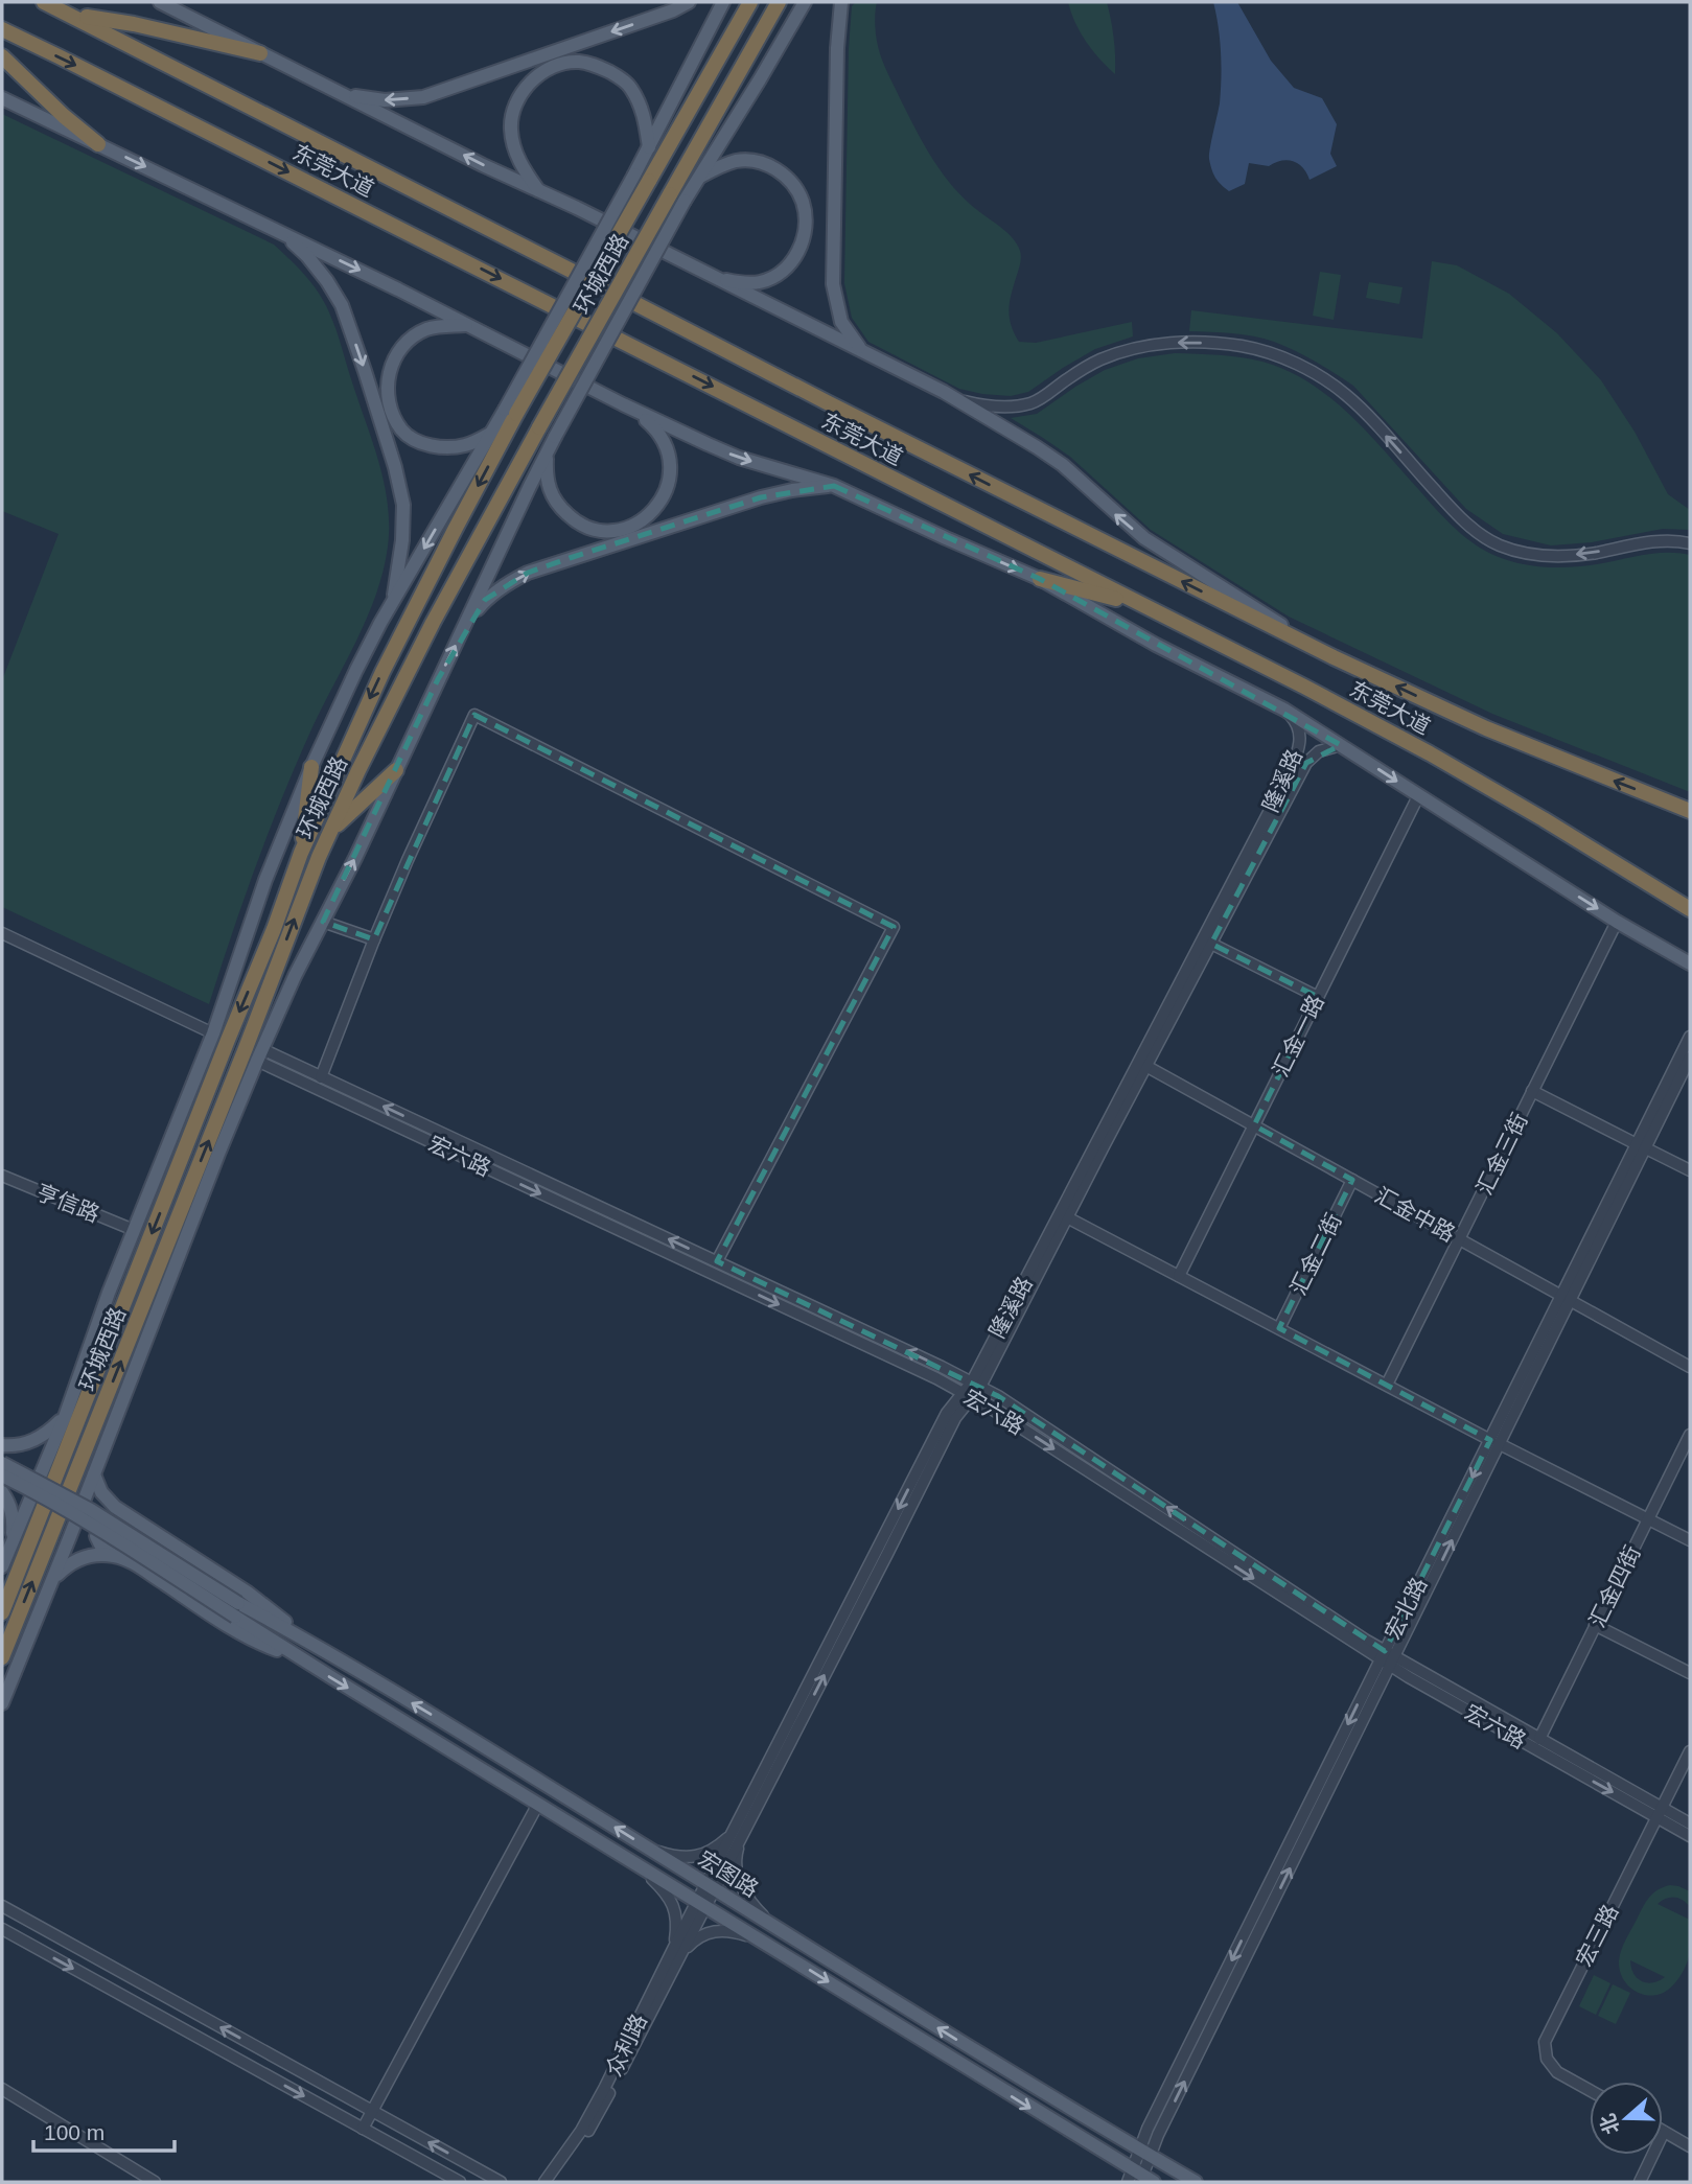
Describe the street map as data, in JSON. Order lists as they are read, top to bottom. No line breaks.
{"streets":{"highway":["东莞大道","环城西路"],"main road":["宏图路"],"street":["隆溪路","汇金一路","汇金三街","宏六路","亨信路","汇金中路","汇金二街","汇金四街","宏北路","宏三路","众利路"]},"crossings":[["隆溪路","宏六路"],["隆溪路","汇金中路"],["隆溪路","宏图路"],["隆溪路","众利路"],["汇金一路","汇金中路"],["汇金三街","汇金中路"],["宏六路","汇金四街"],["宏六路","宏北路"],["宏六路","宏三路"],["汇金中路","汇金二街"],["汇金中路","宏北路"],["宏北路","宏图路"],["宏图路","众利路"]],"scale_bar":"100 m","north":"left"}
